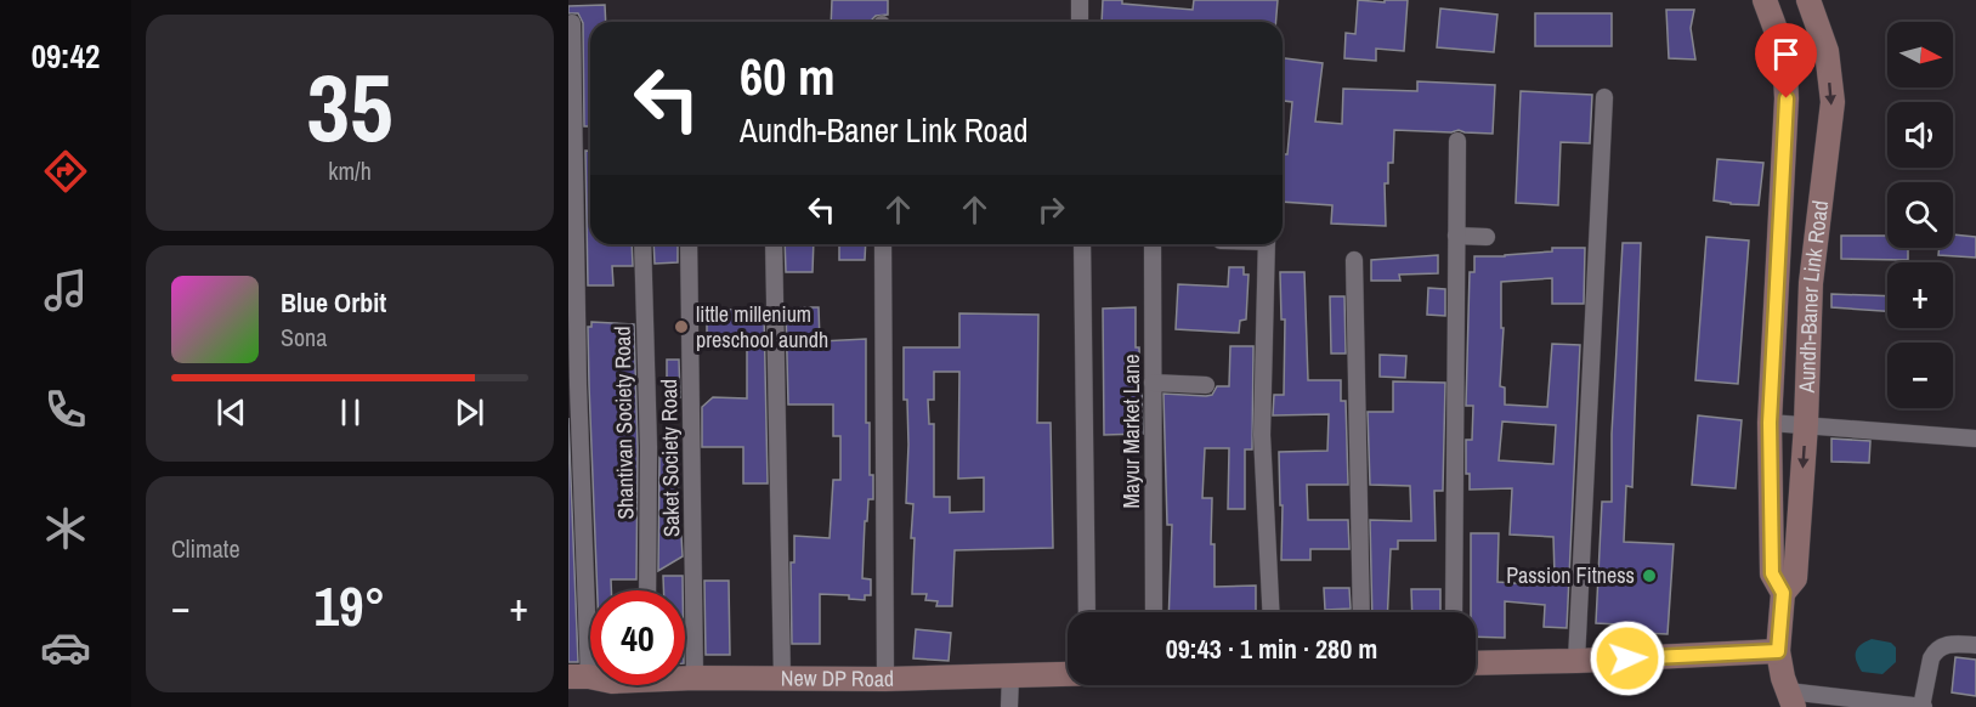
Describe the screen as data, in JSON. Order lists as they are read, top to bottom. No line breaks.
{"streets":{"main road":["Aundh-Baner Link Road","New DP Road"],"street":["Shantivan Society Road","Mayur Market Lane","Saket Society Road"]},"crossings":[["Saket Society Road","New DP Road"]],"places":["little millenium preschool aundh","Passion Fitness"],"north":"right","page":{"tabs":"09:42","tile":[["35","km/h"],"Climate"],"map_buttons":["+","−"],"turn":["60 m","Aundh-Baner Link Road"],"song":["Blue Orbit","Sona"],"heat":["−","19°","+"],"limit":"40","trip":"09:43 · 1 min · 280 m"}}
